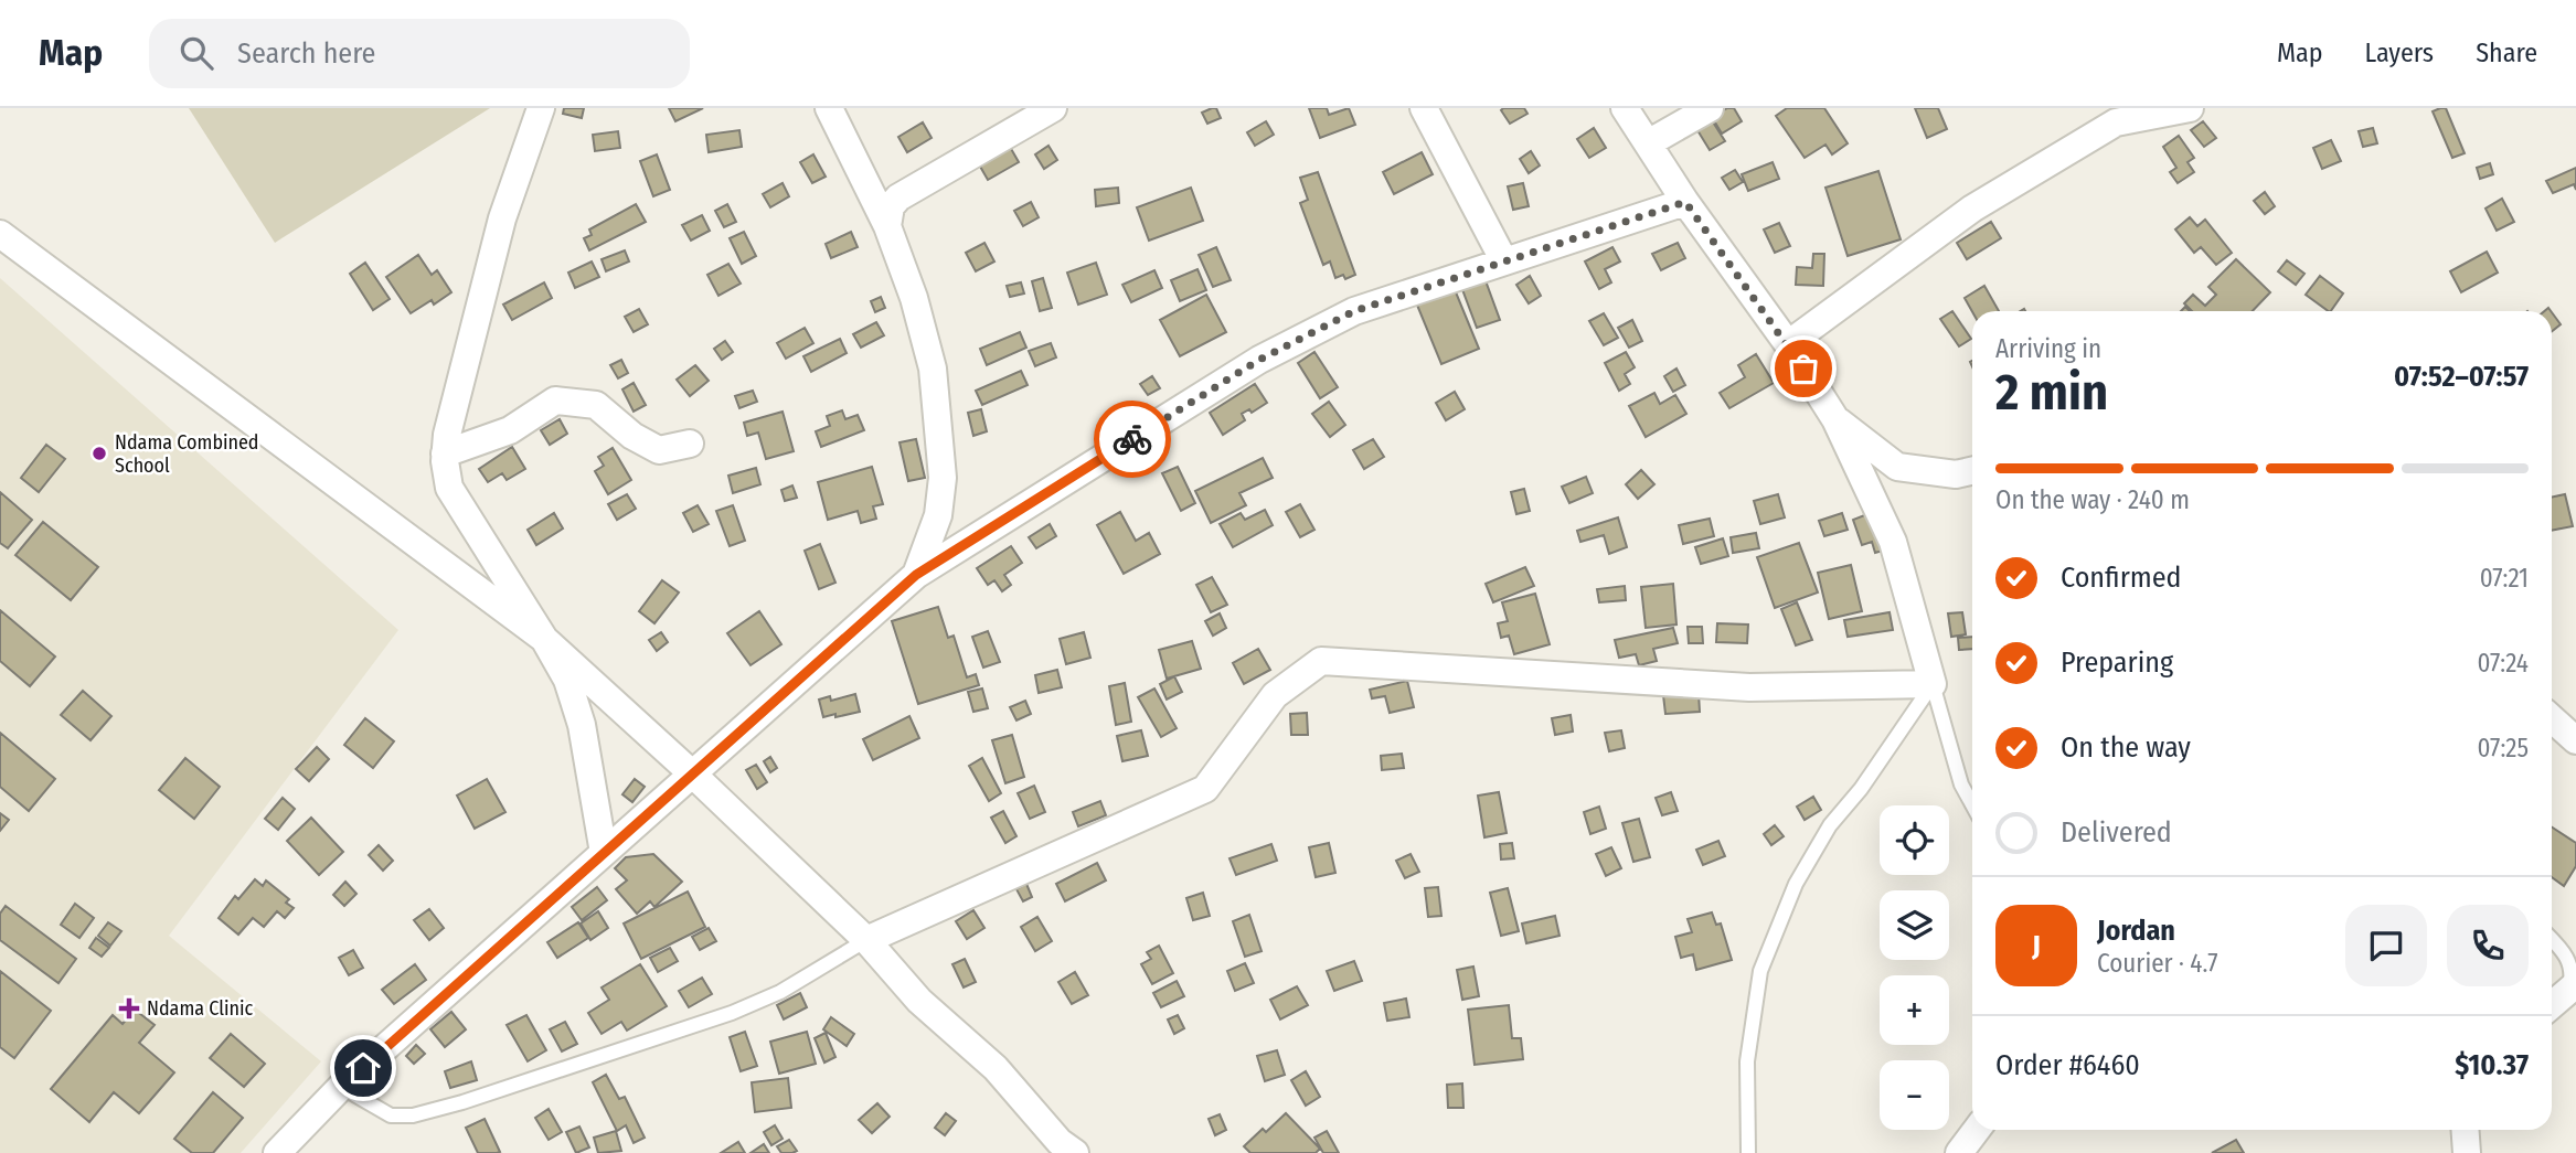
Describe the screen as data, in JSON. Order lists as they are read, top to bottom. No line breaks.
{"places":{"other":["Ndama Combined School"],"health":["Ndama Clinic"]},"page":{"header":"Map","search":"Search here","nav":["Map","Layers","Share"],"heading":["2 min","Arriving in","07:52–07:57"],"panel":["Jordan","Courier · 4.7","Order #6460","$10.37"],"bar":"On the way · 240 m","list":[["Confirmed","07:21"],["Preparing","07:24"],["On the way","07:25"],"Delivered"],"map_buttons":["+","−"],"round":"J"}}
